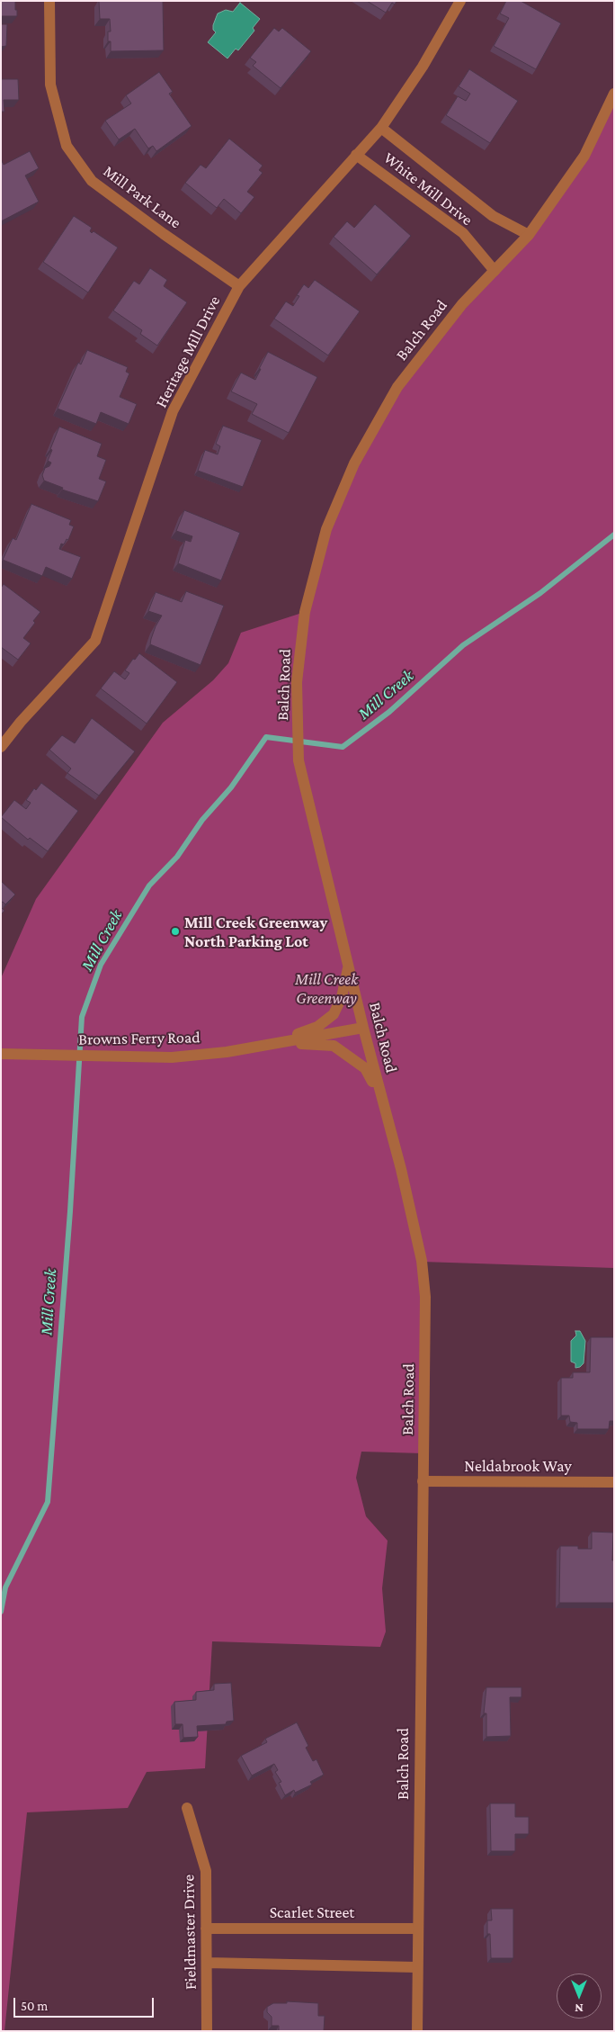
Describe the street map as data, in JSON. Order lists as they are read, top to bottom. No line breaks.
{"streets":{"street":["White Mill Drive","Mill Park Lane","Balch Road","Heritage Mill Drive","Browns Ferry Road","Neldabrook Way","Scarlet Street","Fieldmaster Drive"]},"crossings":[["White Mill Drive","Balch Road"],["White Mill Drive","Heritage Mill Drive"],["Mill Park Lane","Heritage Mill Drive"],["Balch Road","Browns Ferry Road"],["Balch Road","Neldabrook Way"],["Balch Road","Scarlet Street"],["Scarlet Street","Fieldmaster Drive"]],"water":["Mill Creek"],"parks":["Mill Creek Greenway"],"places":["Mill Creek Greenway North Parking Lot"],"scale_bar":"50 m","north":"bottom"}
